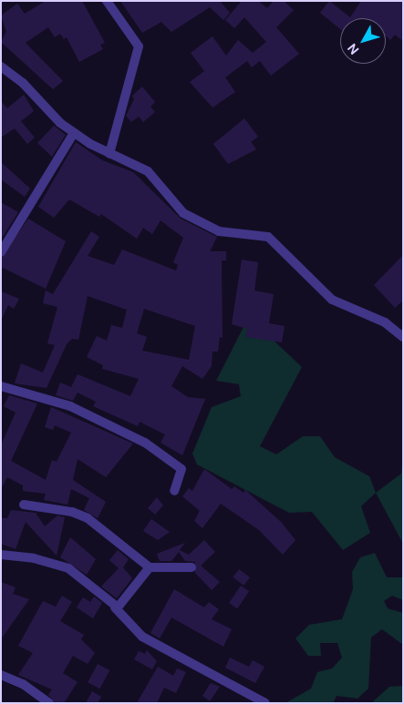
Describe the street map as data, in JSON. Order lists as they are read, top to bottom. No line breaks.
{"north":"bottom left"}
